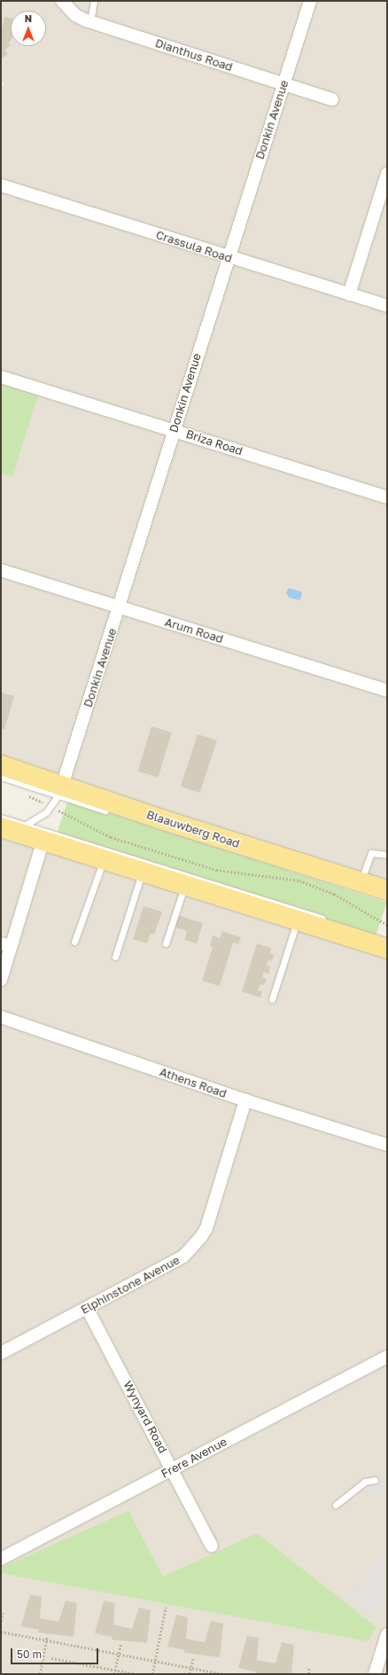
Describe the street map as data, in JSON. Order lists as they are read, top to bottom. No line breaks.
{"streets":{"main road":["Blaauwberg Road"],"street":["Dianthus Road","Donkin Avenue","Crassula Road","Briza Road","Arum Road","Athens Road","Elphinstone Avenue","Wynyard Road","Frere Avenue"]},"crossings":[["Dianthus Road","Donkin Avenue"],["Donkin Avenue","Crassula Road"],["Donkin Avenue","Briza Road"],["Donkin Avenue","Arum Road"],["Donkin Avenue","Blaauwberg Road"],["Athens Road","Elphinstone Avenue"],["Elphinstone Avenue","Wynyard Road"],["Wynyard Road","Frere Avenue"]],"scale_bar":"50 m","north":"top"}
